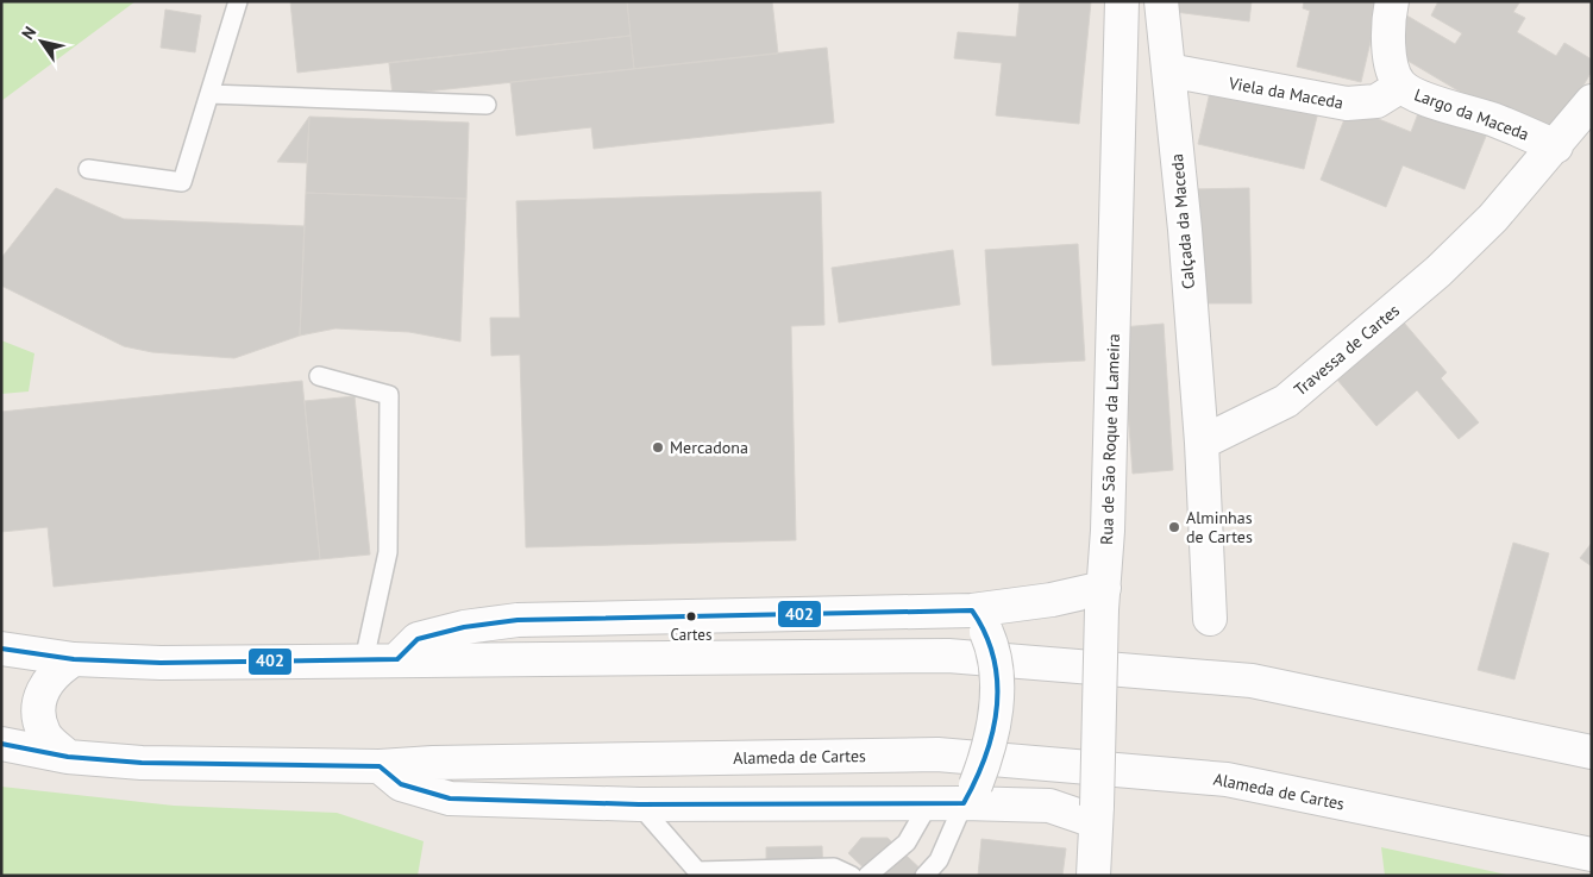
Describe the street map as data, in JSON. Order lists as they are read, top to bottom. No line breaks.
{"streets":{"main road":["Viela da Maceda","Largo da Maceda","Calçada da Maceda","Travessa de Cartes","Rua de São Roque da Lameira","Alameda de Cartes"]},"crossings":[["Viela da Maceda","Largo da Maceda"],["Viela da Maceda","Calçada da Maceda"],["Largo da Maceda","Travessa de Cartes"],["Calçada da Maceda","Travessa de Cartes"]],"places":["Mercadona","Alminhas de Cartes","Cartes"],"lines":["transit line 402"],"north":"top left"}
